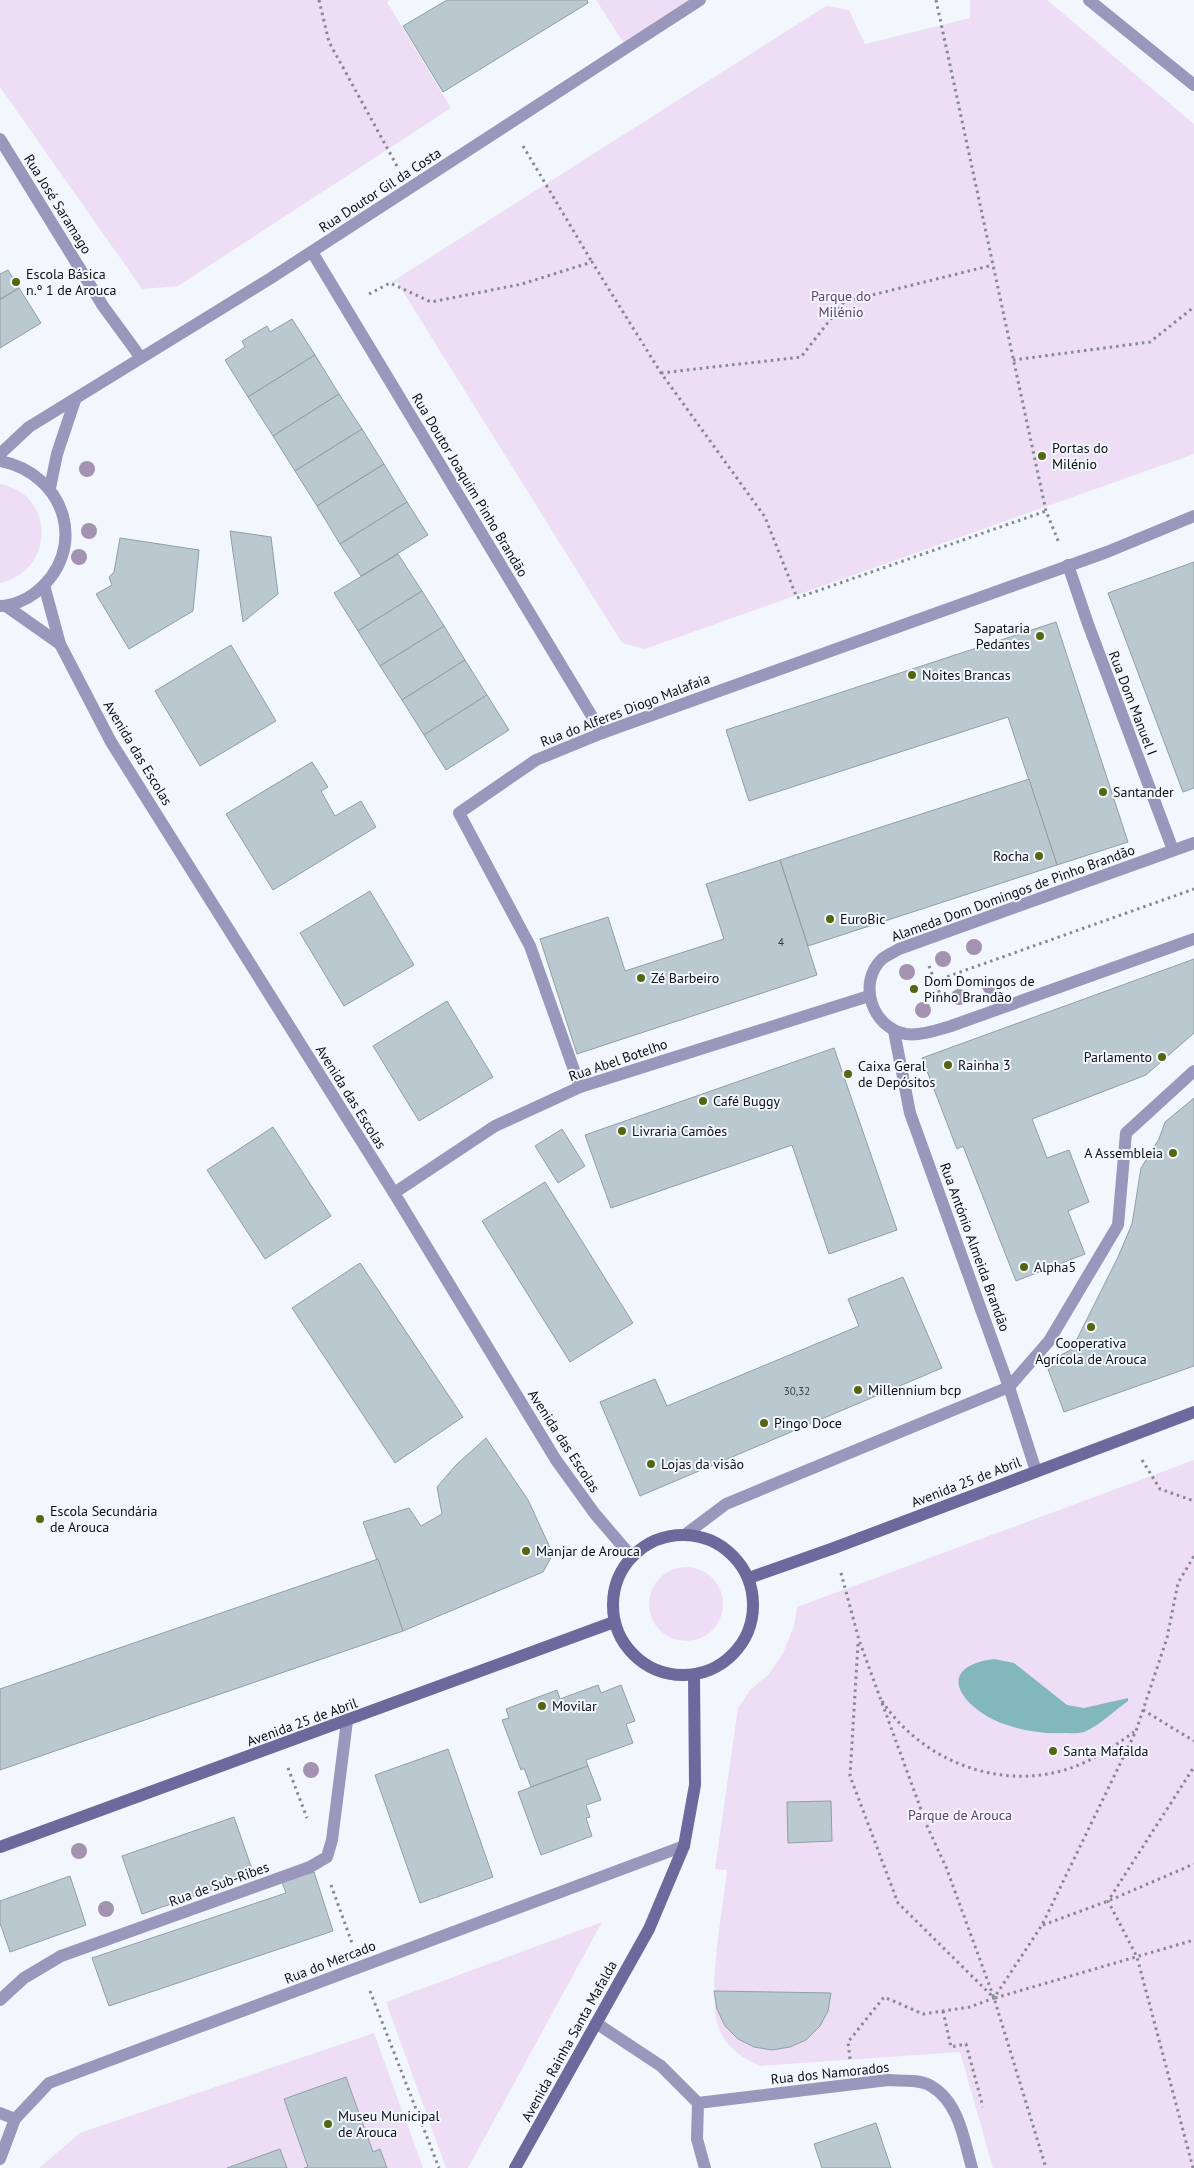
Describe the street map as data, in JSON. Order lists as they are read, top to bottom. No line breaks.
{"streets":{"main road":["Avenida 25 de Abril","Avenida Rainha Santa Mafalda"],"street":["Rua Doutor Gil da Costa","Rua José Saramago","Rua Doutor Joaquim Pinho Brandão","Rua Dom Manuel I","Rua do Alferes Diogo Malafaia","Avenida das Escolas","Alameda Dom Domingos de Pinho Brandão","Rua Abel Botelho","Rua António Almeida Brandão","Rua de Sub-Ribes","Rua do Mercado","Rua dos Namorados"]},"crossings":[["Rua Doutor Gil da Costa","Rua José Saramago"],["Rua Doutor Gil da Costa","Rua Doutor Joaquim Pinho Brandão"],["Rua Doutor Joaquim Pinho Brandão","Rua do Alferes Diogo Malafaia"],["Rua Dom Manuel I","Rua do Alferes Diogo Malafaia"],["Rua Dom Manuel I","Alameda Dom Domingos de Pinho Brandão"],["Rua do Alferes Diogo Malafaia","Rua Abel Botelho"],["Avenida das Escolas","Rua Abel Botelho"],["Avenida das Escolas","Avenida 25 de Abril"],["Avenida das Escolas","Avenida Rainha Santa Mafalda"],["Alameda Dom Domingos de Pinho Brandão","Rua Abel Botelho"],["Rua António Almeida Brandão","Avenida 25 de Abril"],["Avenida 25 de Abril","Rua de Sub-Ribes"],["Avenida 25 de Abril","Avenida Rainha Santa Mafalda"],["Rua do Mercado","Avenida Rainha Santa Mafalda"]],"parks":["Parque do Milénio","Parque de Arouca"],"places":["Escola Básica n.º 1 de Arouca","Portas do Milénio","Sapataria Pedantes","Noites Brancas","Santander","Rocha","EuroBic","Zé Barbeiro","Dom Domingos de Pinho Brandão","Parlamento","Rainha 3","Caixa Geral de Depósitos","Café Buggy","Livraria Camões","A Assembleia","Alpha5","Cooperativa Agrícola de Arouca","Millennium bcp","Pingo Doce","Lojas da visão","Escola Secundária de Arouca","Manjar de Arouca","Movilar","Santa Mafalda","Museu Municipal de Arouca"],"house_numbers":["4","30,32"]}
